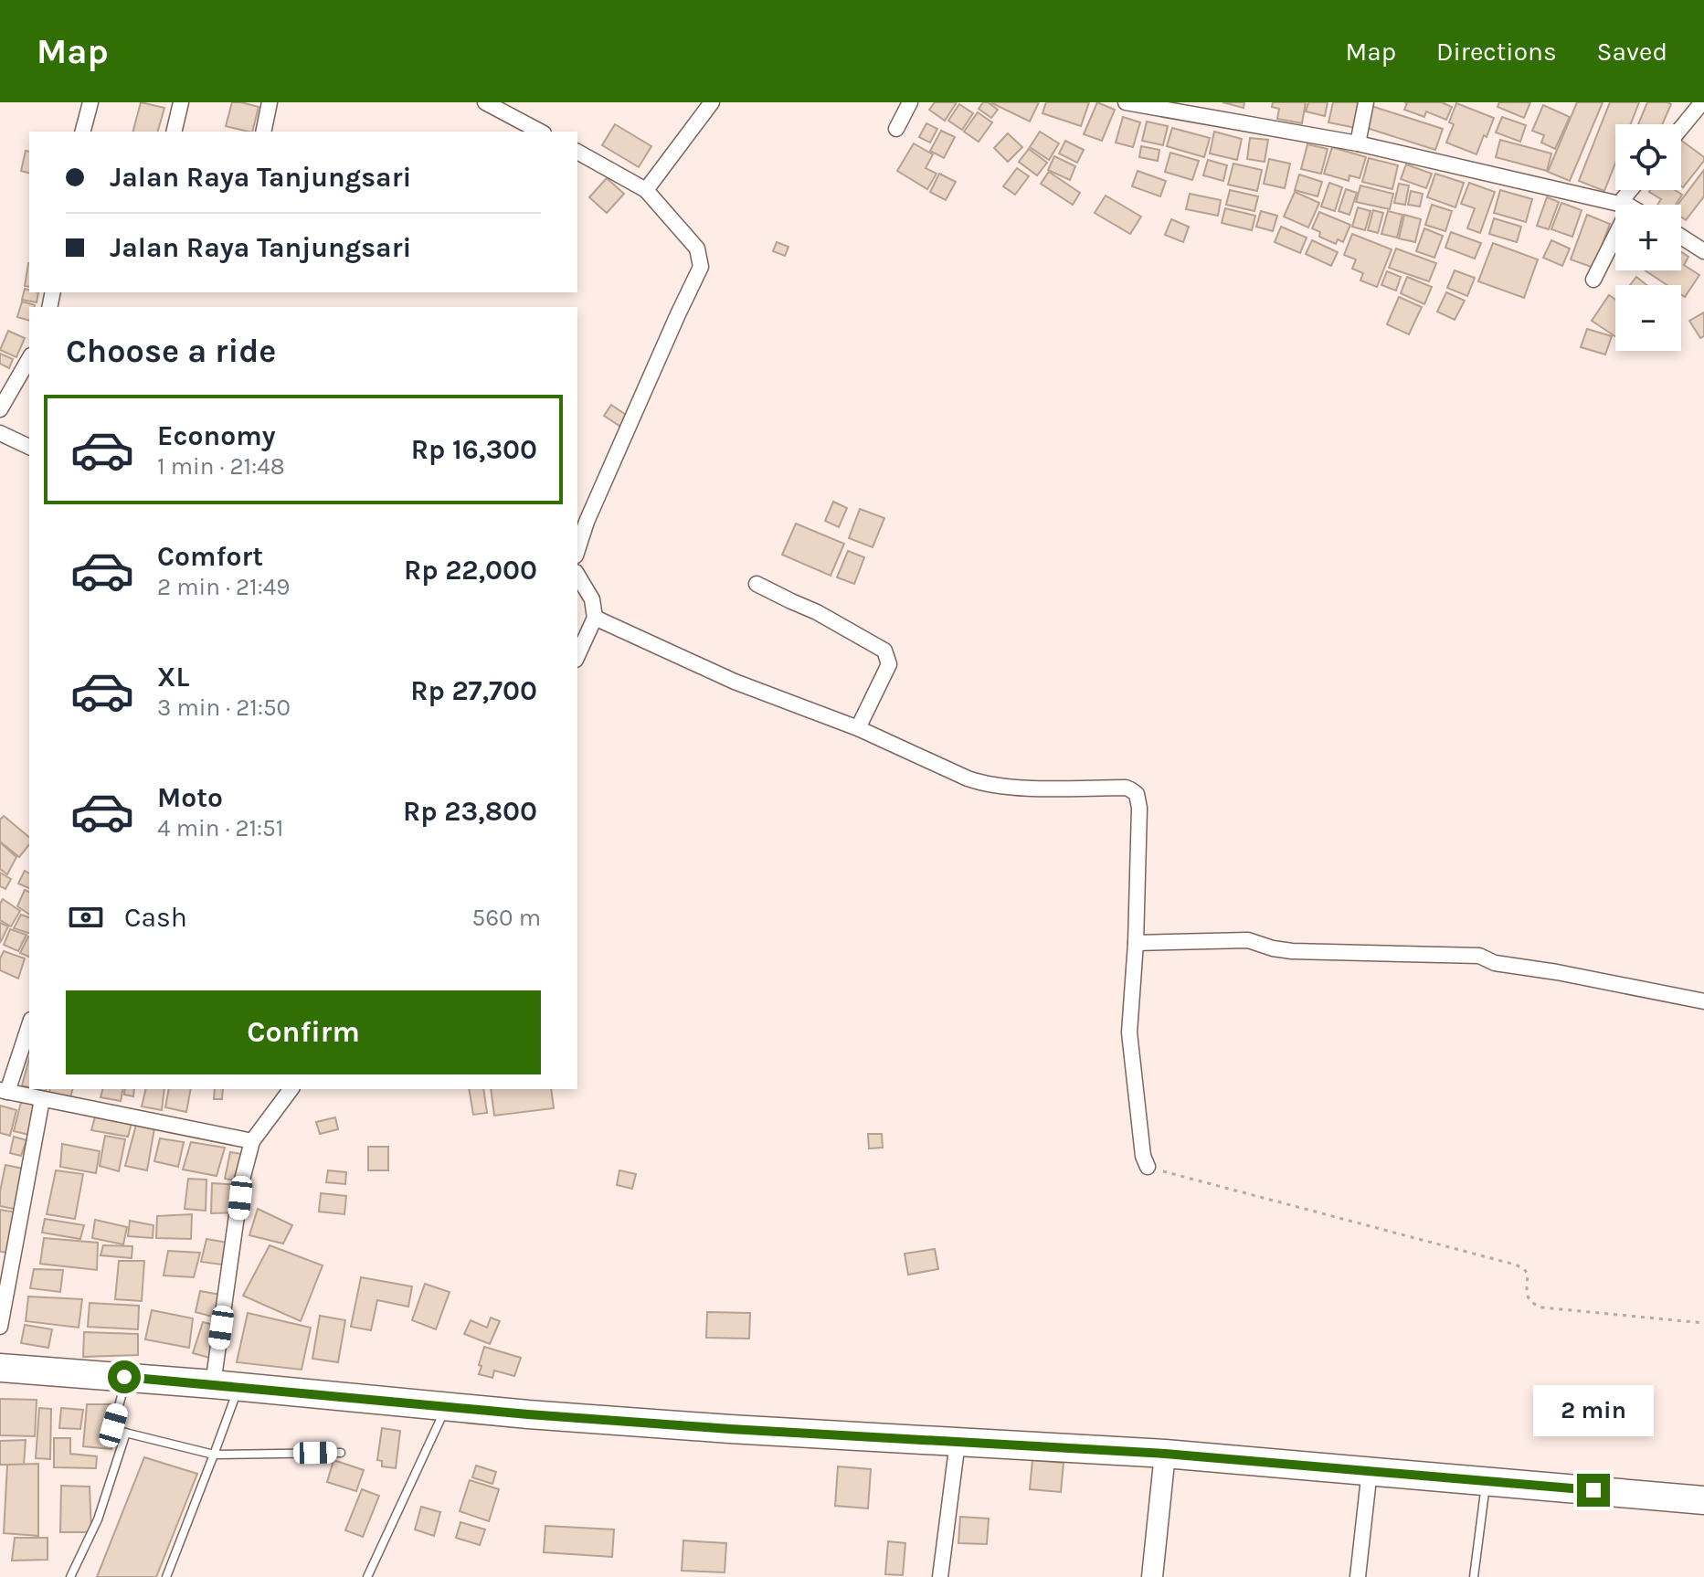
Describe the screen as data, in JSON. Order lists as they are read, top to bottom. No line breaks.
{"page":{"header":"Map","nav":["Map","Directions","Saved"],"map_buttons":["+","−"],"banner":["Jalan Raya Tanjungsari","Jalan Raya Tanjungsari"],"heading":"Choose a ride","list":[{"name":"Economy","note":"1 min · 21:48","value":"Rp 16,300"},{"name":"Comfort","note":"2 min · 21:49","value":"Rp 22,000"},{"name":"XL","note":"3 min · 21:50","value":"Rp 27,700"},{"name":"Moto","note":"4 min · 21:51","value":"Rp 23,800"}],"pay":["Cash","560 m"],"buttons":"Confirm","bubble":"2 min"}}
